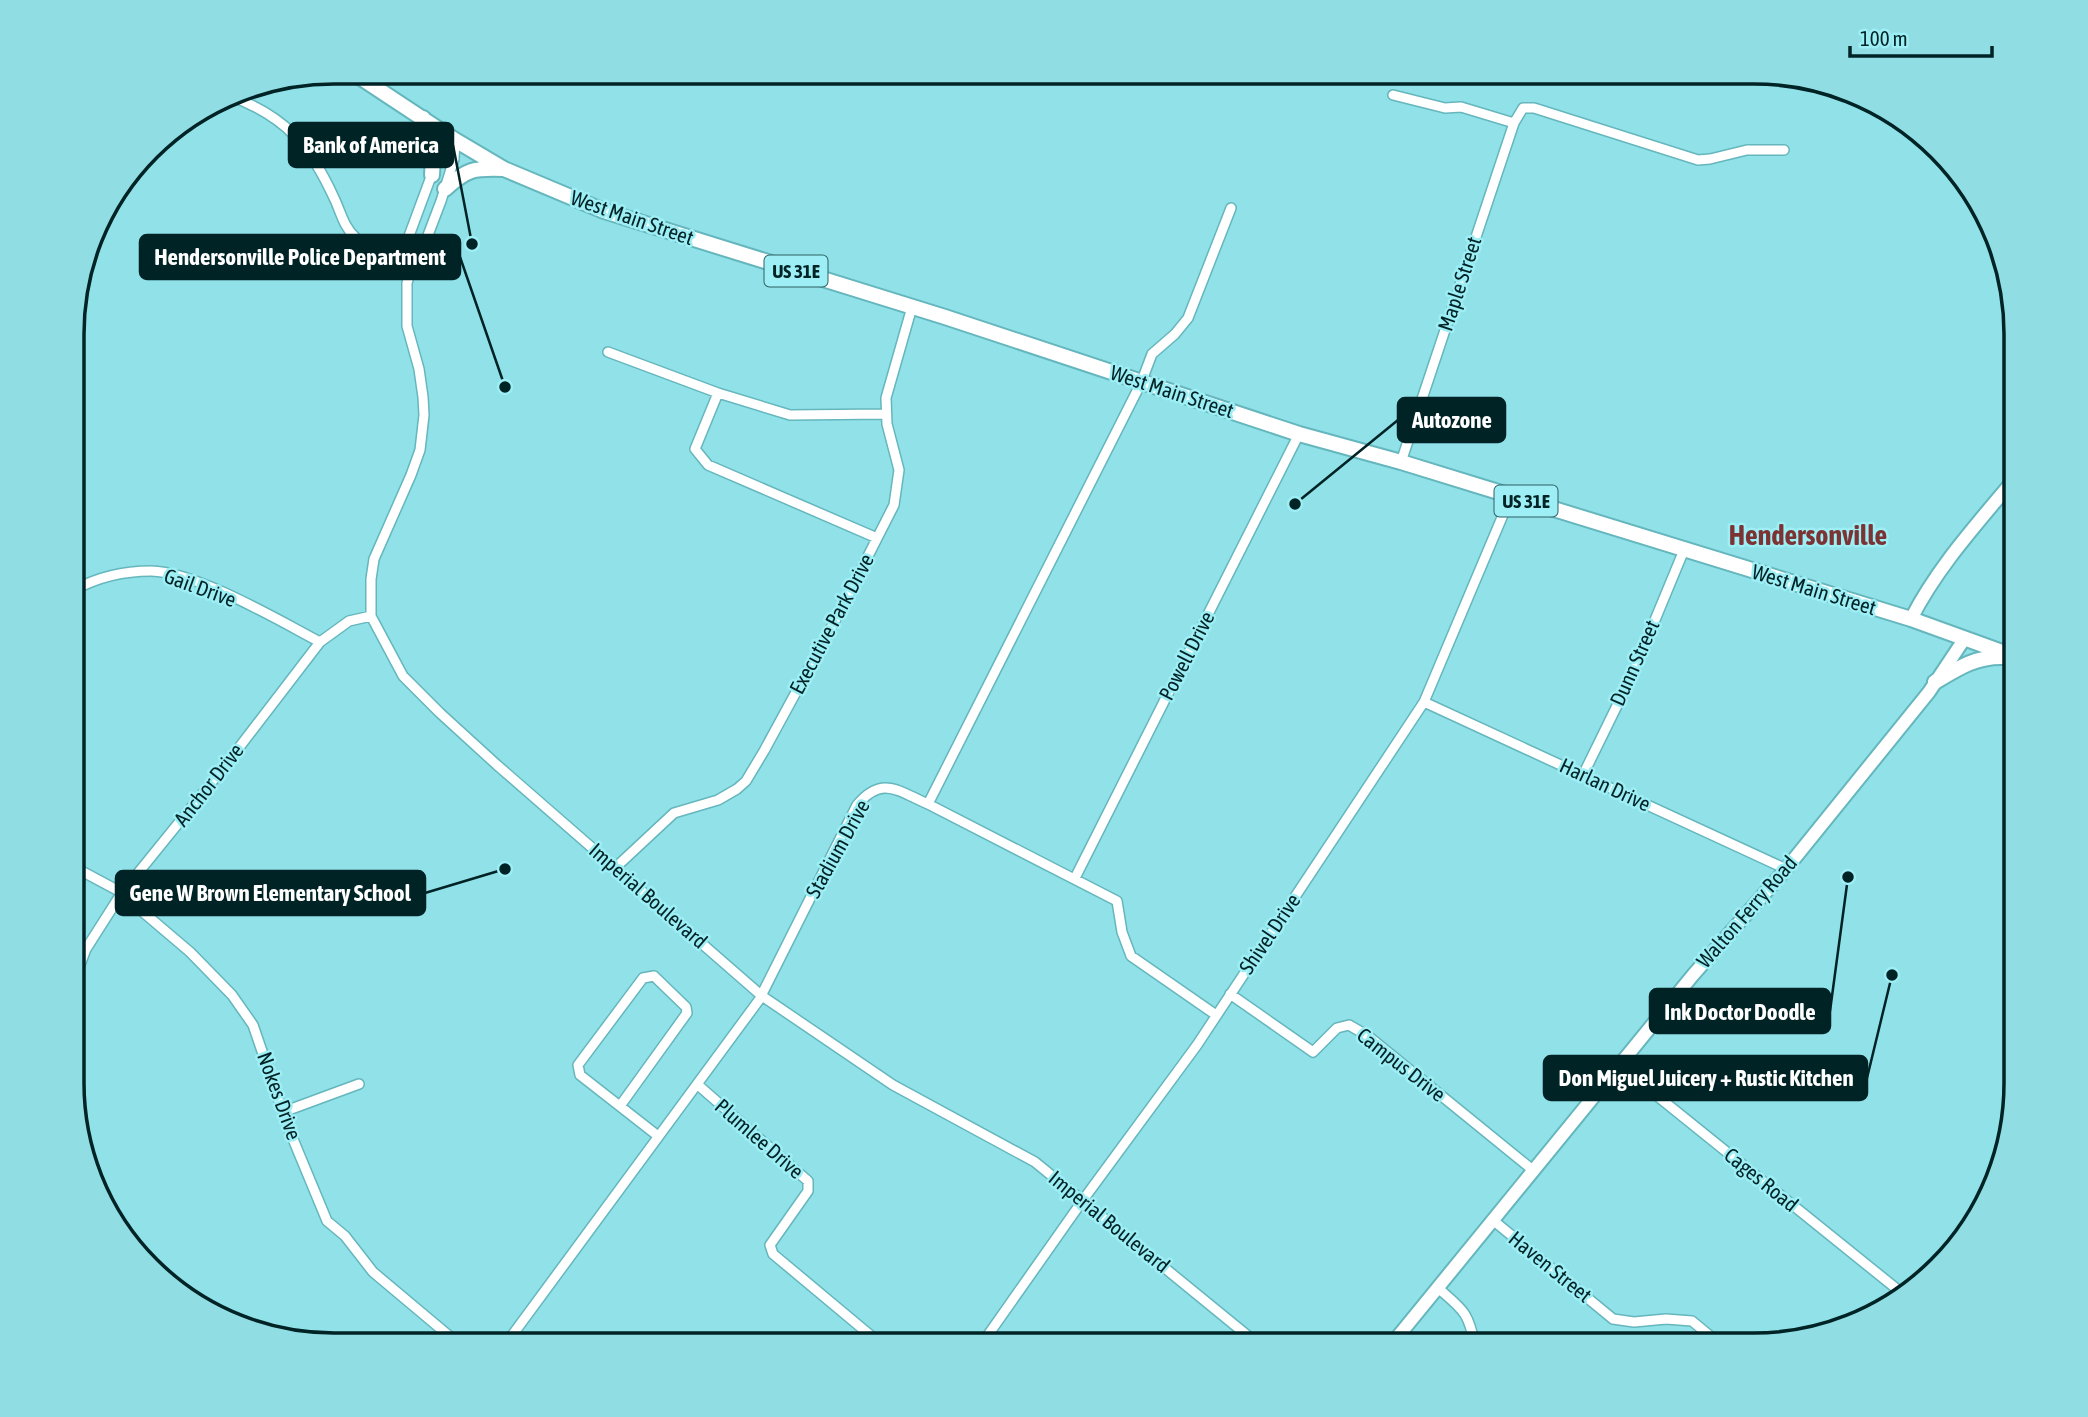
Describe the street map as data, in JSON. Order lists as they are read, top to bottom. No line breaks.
{"streets":{"main road":["West Main Street","US 31E"],"street":["Maple Street","Gail Drive","Executive Park Drive","Powell Drive","Dunn Street","Anchor Drive","Harlan Drive","Stadium Drive","Imperial Boulevard","Walton Ferry Road","Shivel Drive","Campus Drive","Nokes Drive","Plumlee Drive","Cages Road","Haven Street"]},"crossings":[["West Main Street","Maple Street"],["West Main Street","Executive Park Drive"],["West Main Street","Powell Drive"],["West Main Street","Dunn Street"],["West Main Street","Imperial Boulevard"],["West Main Street","Walton Ferry Road"],["West Main Street","Shivel Drive"],["Gail Drive","Anchor Drive"],["Executive Park Drive","Imperial Boulevard"],["Dunn Street","Harlan Drive"],["Anchor Drive","Imperial Boulevard"],["Anchor Drive","Nokes Drive"],["Harlan Drive","Walton Ferry Road"],["Harlan Drive","Shivel Drive"],["Stadium Drive","Imperial Boulevard"],["Stadium Drive","Plumlee Drive"],["Imperial Boulevard","Shivel Drive"],["Walton Ferry Road","Campus Drive"],["Walton Ferry Road","Cages Road"],["Walton Ferry Road","Haven Street"],["Shivel Drive","Campus Drive"]],"districts":["Hendersonville"],"places":["Bank of America","Hendersonville Police Department","Autozone","Gene W Brown Elementary School","Ink Doctor Doodle","Don Miguel Juicery + Rustic Kitchen"],"scale_bar":"100 m"}
